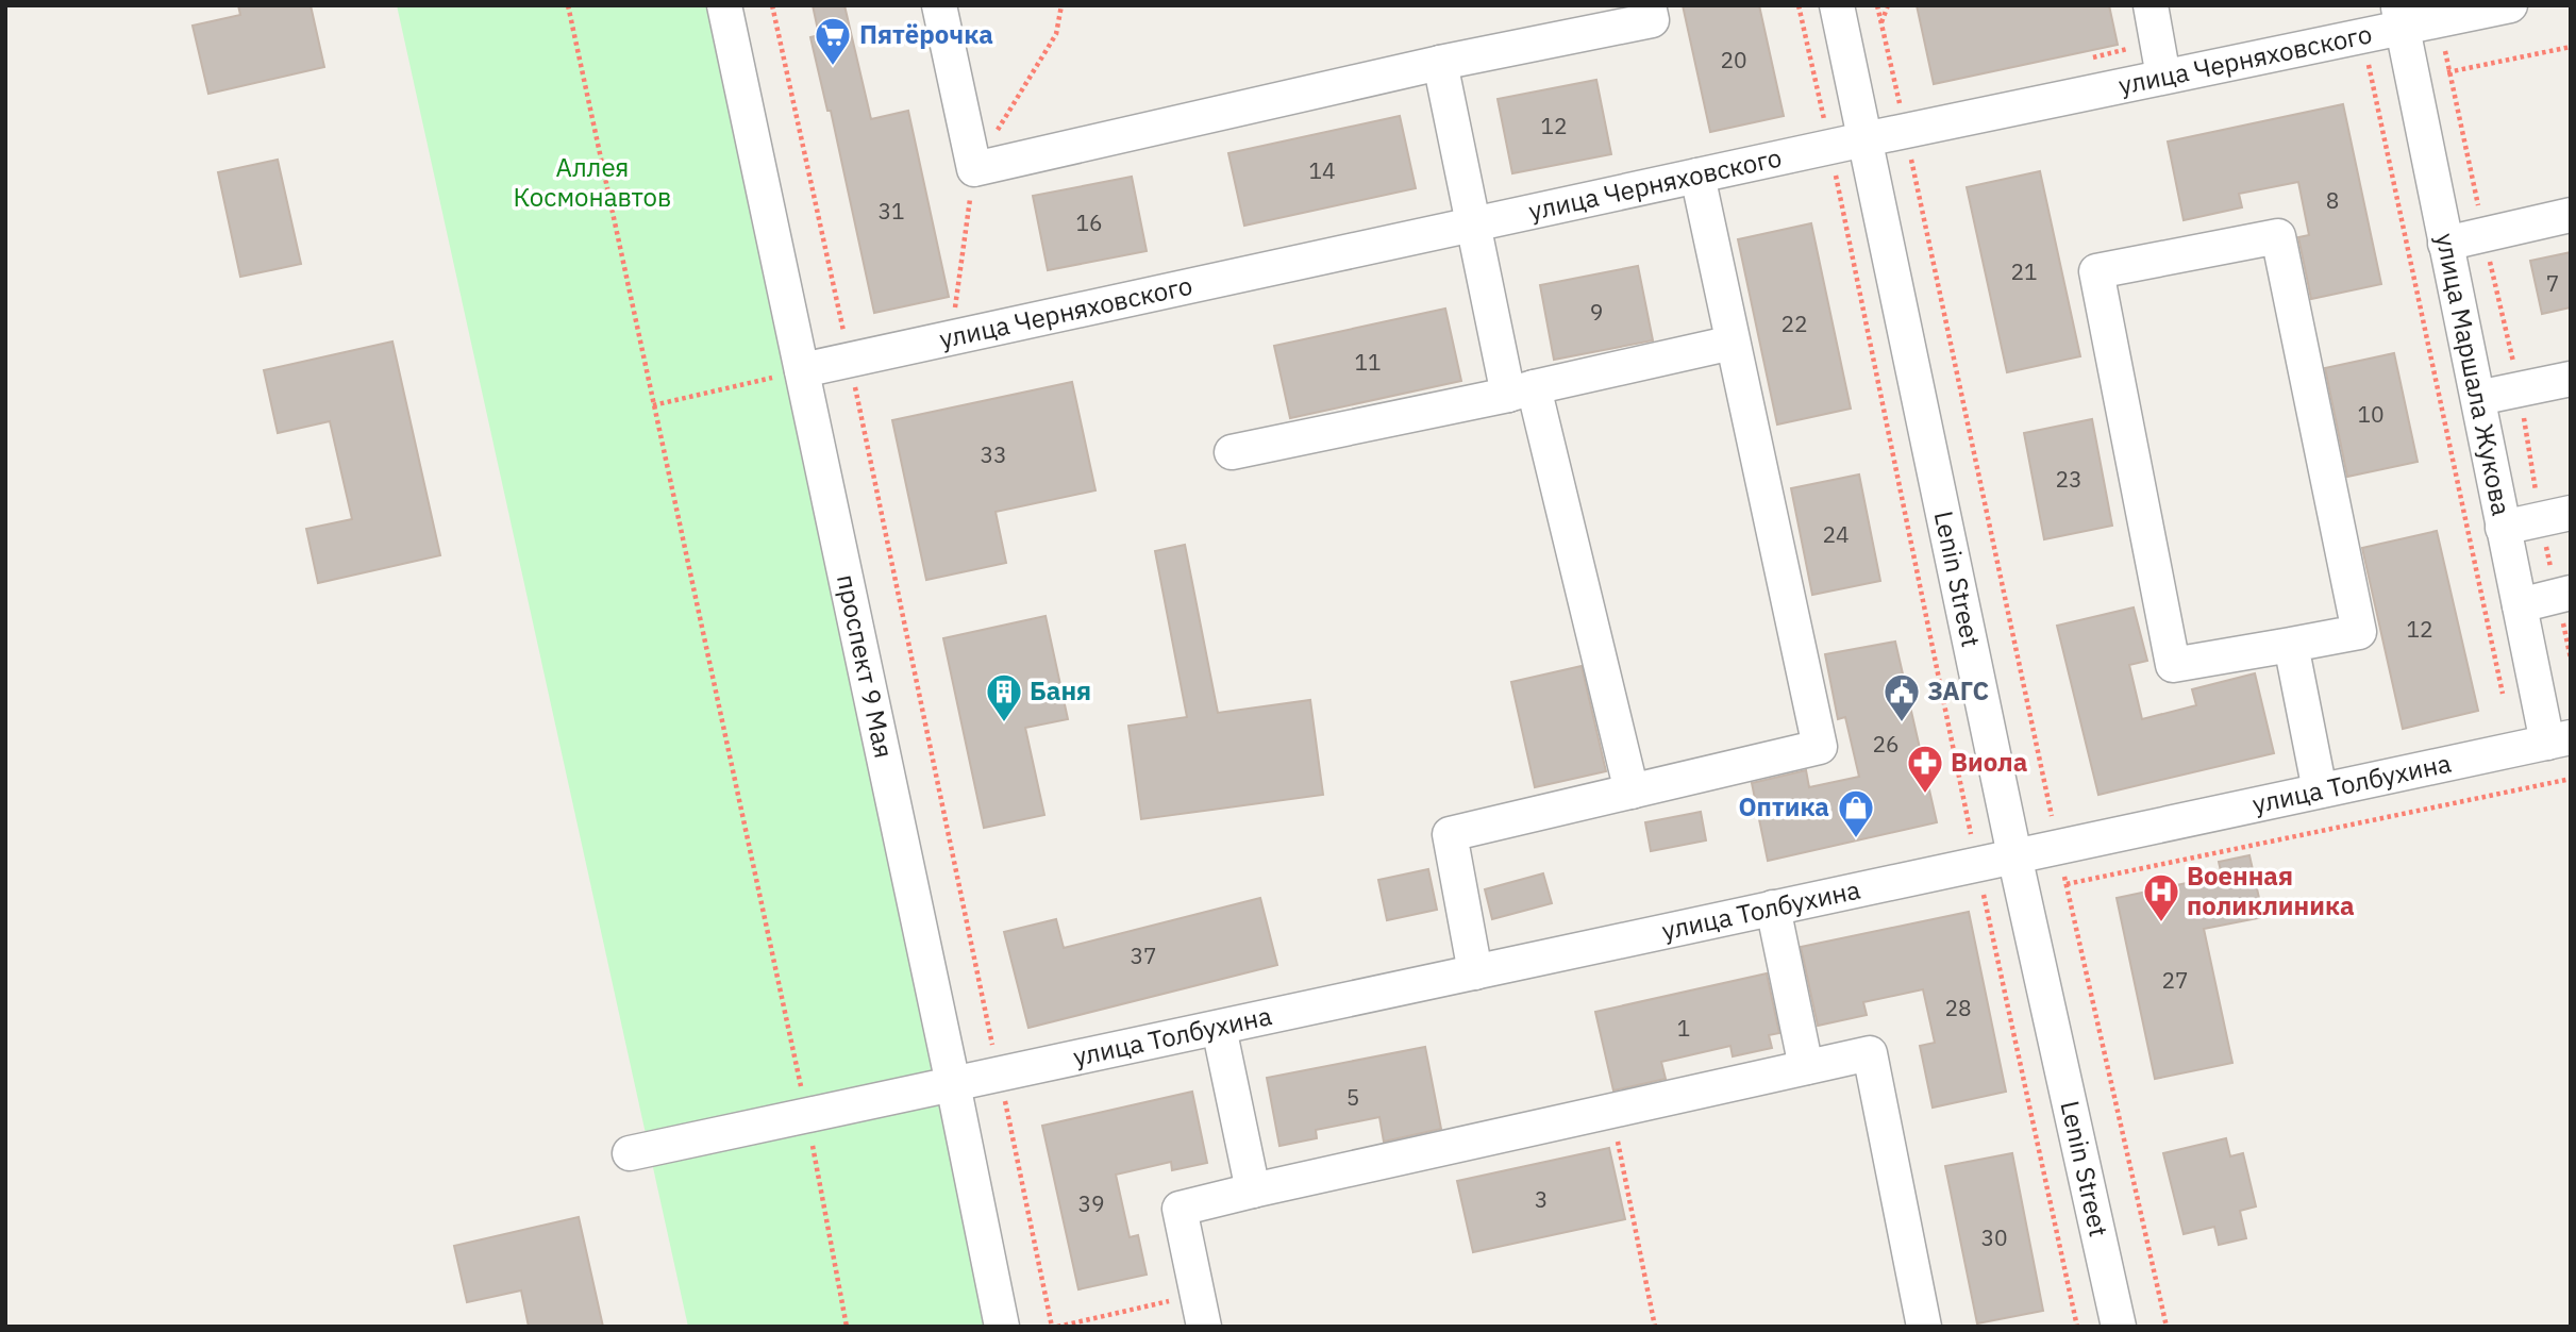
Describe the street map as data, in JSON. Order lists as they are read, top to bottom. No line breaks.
{"streets":{"street":["улица Черняховского","улица Маршала Жукова","Lenin Street","проспект 9 Мая","улица Толбухина"]},"crossings":[["улица Черняховского","улица Маршала Жукова"],["улица Черняховского","Lenin Street"],["улица Черняховского","проспект 9 Мая"],["улица Маршала Жукова","улица Толбухина"],["Lenin Street","улица Толбухина"],["проспект 9 Мая","улица Толбухина"]],"parks":["Аллея Космонавтов"],"places":{"supermarket":["Пятёрочка"],"building":["Баня"],"public building":["ЗАГС"],"pharmacy":["Виола"],"shop":["Оптика"],"hospital":["Военная поликлиника"]},"house_numbers":["20","12","14","8","31","16","21","7","9","22","11","10","33","23","24","12","26","37","27","28","1","5","3","39","30"]}
